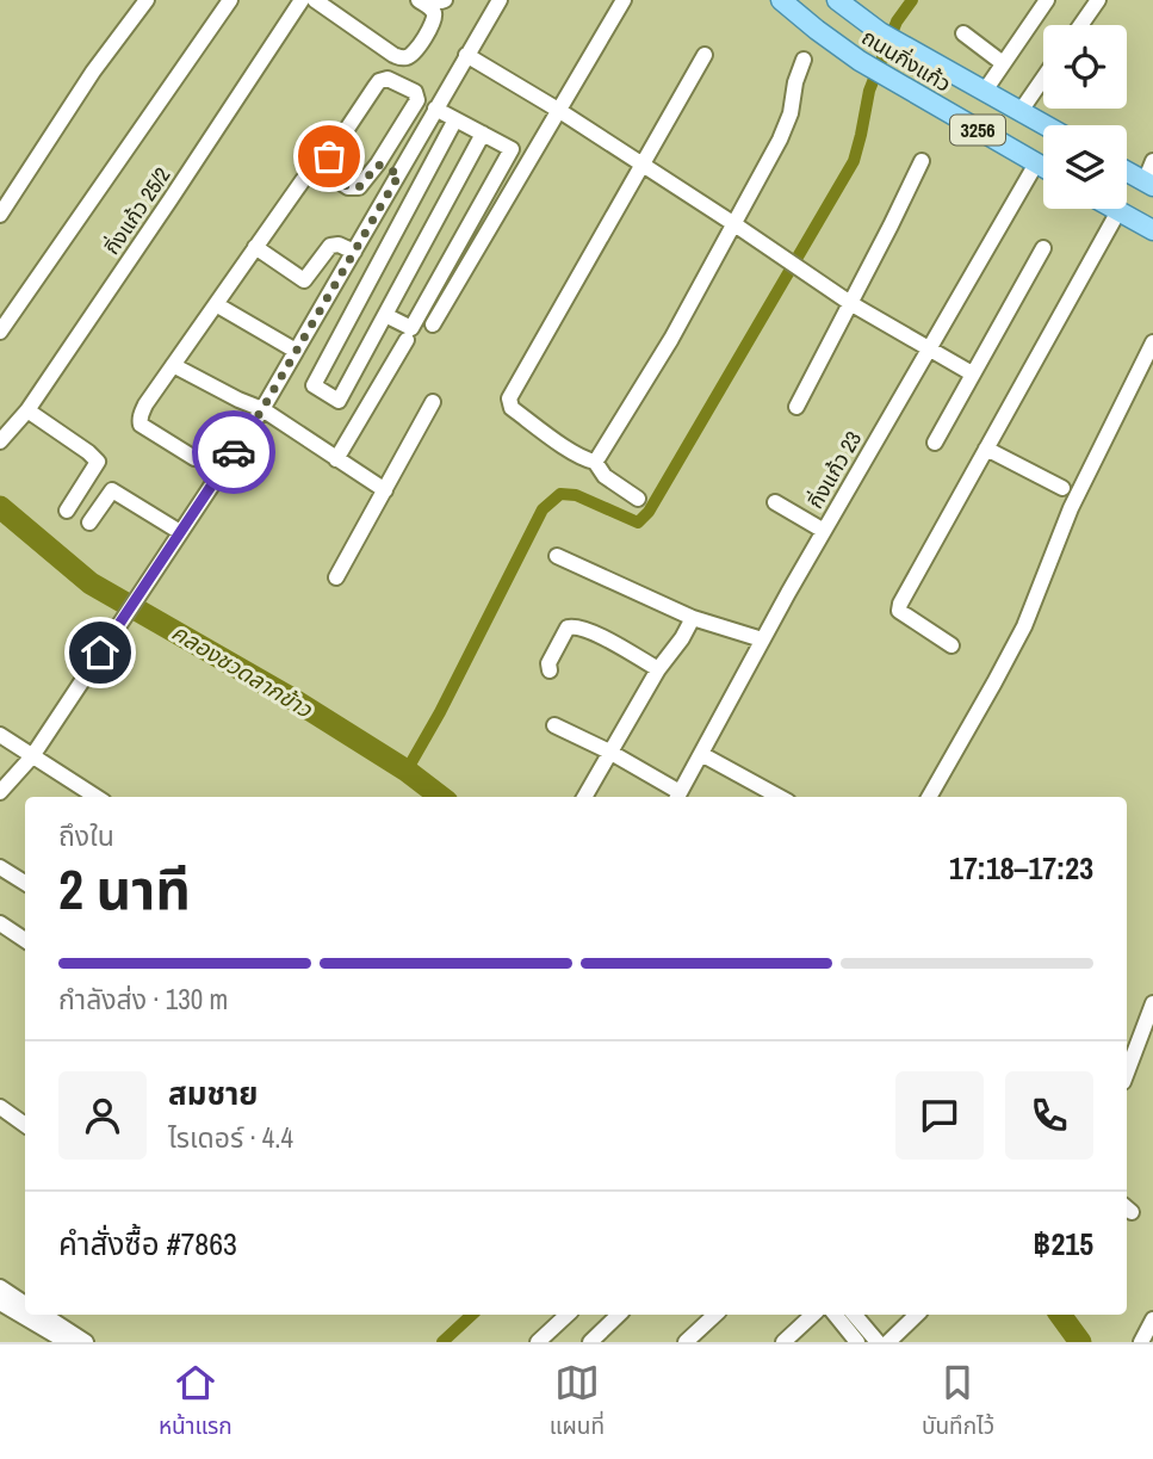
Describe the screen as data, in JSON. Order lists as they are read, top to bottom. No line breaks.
{"streets":{"main road":["ถนนกิ่งแก้ว","3256"],"street":["กิ่งแก้ว 25/2","กิ่งแก้ว 23"]},"crossings":[["ถนนกิ่งแก้ว","กิ่งแก้ว 23"]],"water":["คลองชวดลากข้าว"],"page":{"heading":["2 นาที","ถึงใน","17:18–17:23"],"panel":["สมชาย","ไรเดอร์ · 4.4","คำสั่งซื้อ #7863","฿215"],"bar":"กำลังส่ง · 130 m","tabs":["หน้าแรก","แผนที่","บันทึกไว้"]}}
